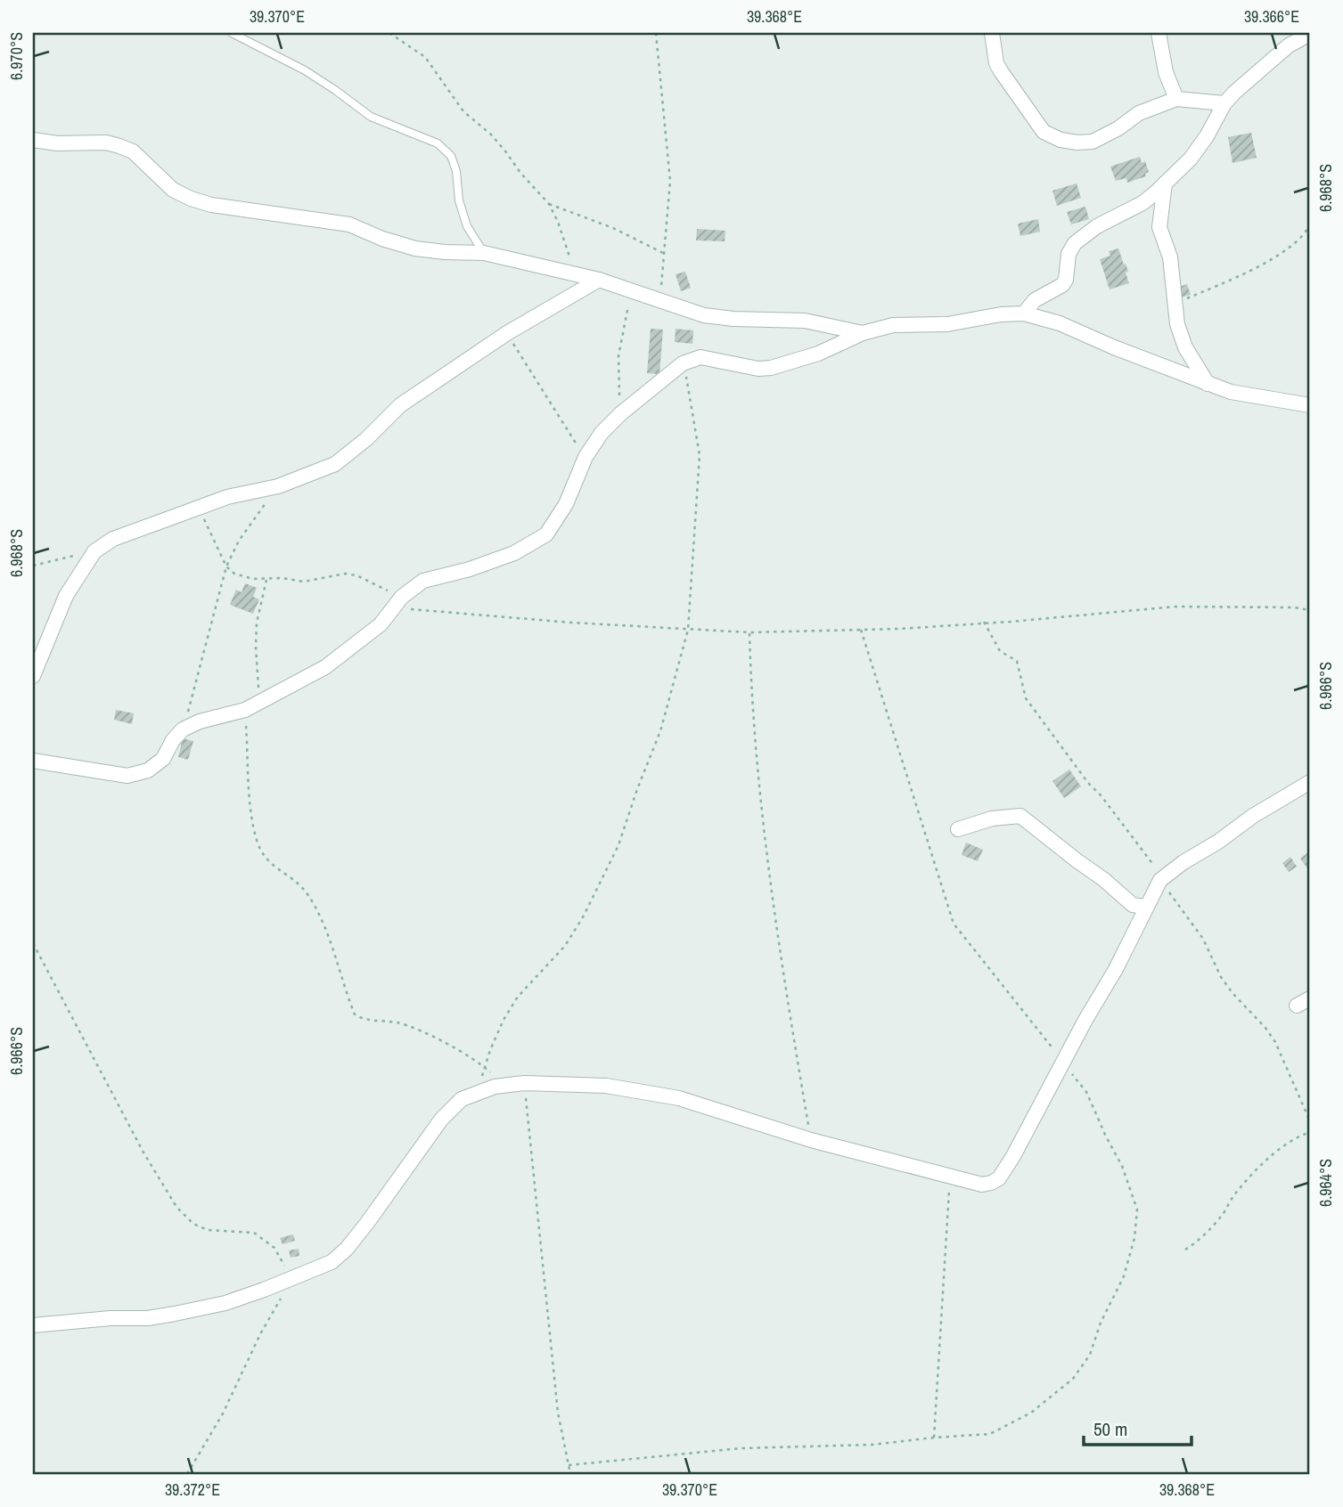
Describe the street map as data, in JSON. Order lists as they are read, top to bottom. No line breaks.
{"scale_bar":"50 m","coordinates":["39.370°E","39.368°E","39.366°E","6.970°S","6.968°S","6.966°S","6.964°S","39.372°E"]}
